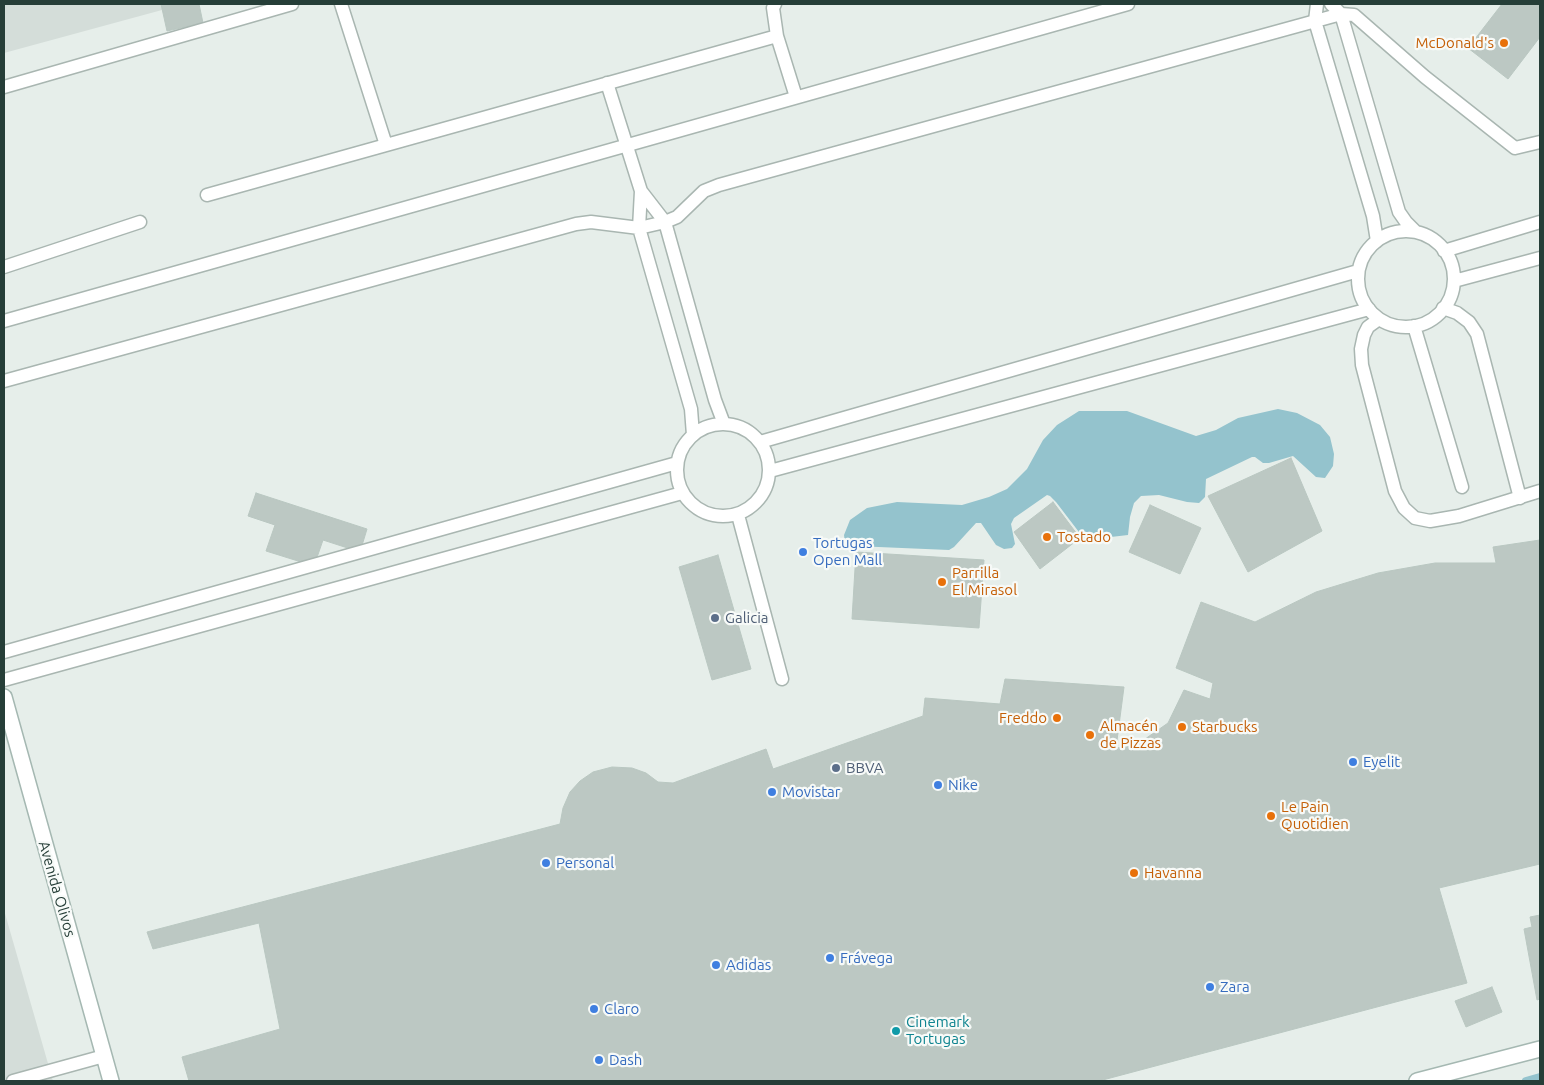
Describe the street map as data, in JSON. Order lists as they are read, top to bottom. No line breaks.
{"streets":{"street":["Avenida Olivos"]},"places":["McDonald's","Tostado","Tortugas Open Mall","Parrilla El Mirasol","Galicia","Freddo","Starbucks","Almacén de Pizzas","Eyelit","BBVA","Nike","Movistar","Le Pain Quotidien","Personal","Havanna","Frávega","Adidas","Zara","Claro","Cinemark Tortugas","Dash"]}
